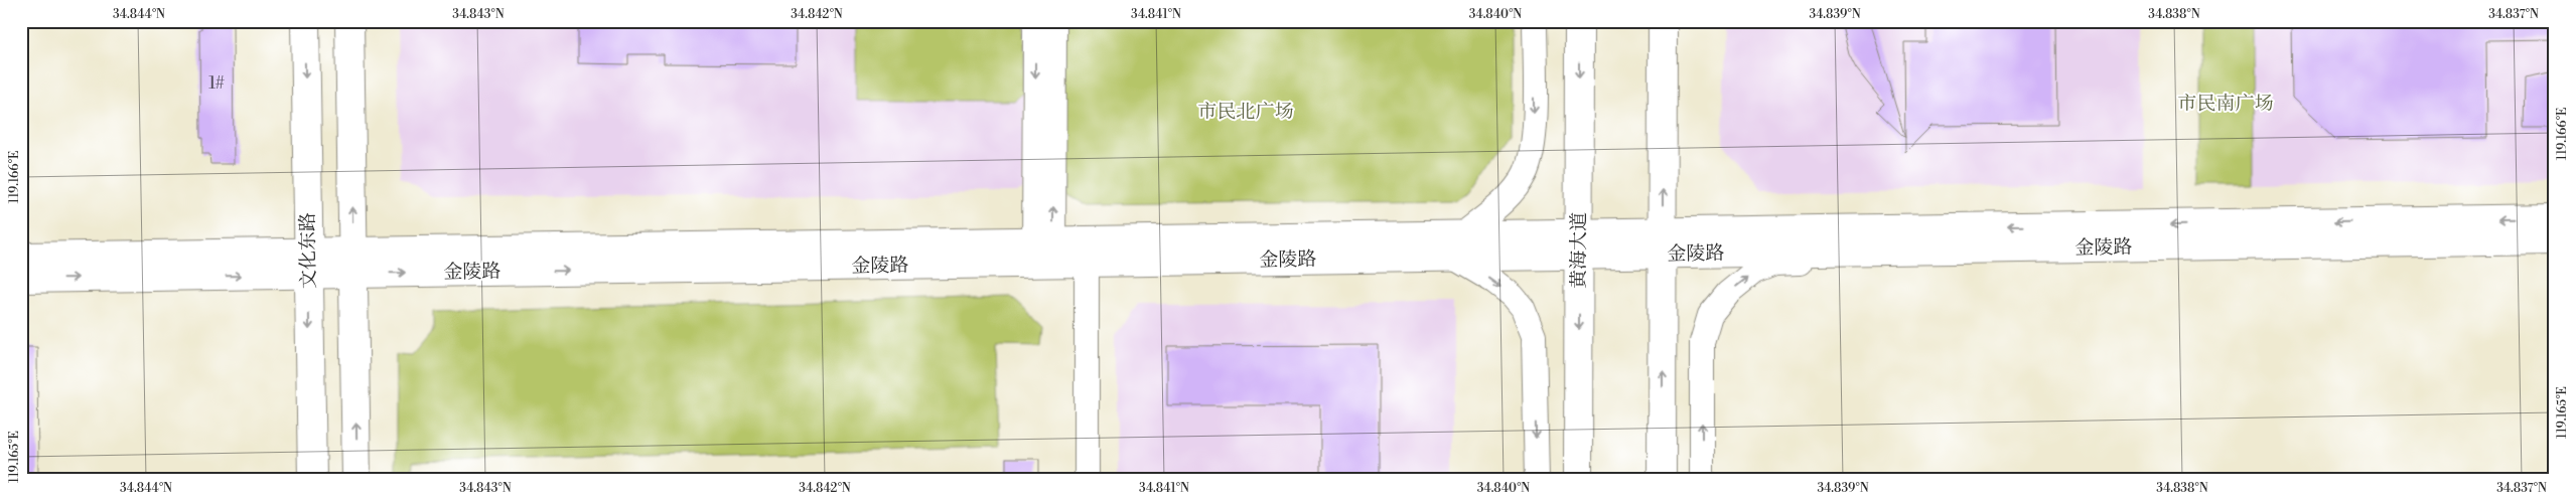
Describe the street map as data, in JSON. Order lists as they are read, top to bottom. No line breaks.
{"streets":{"street":["金陵路","文化东路","黄海大道"]},"crossings":[["金陵路","文化东路"],["金陵路","黄海大道"]],"parks":["市民南广场","市民北广场"],"house_numbers":["1#"],"coordinates":["34.844°N","34.843°N","34.842°N","34.841°N","34.840°N","34.839°N","34.838°N","34.837°N","119.166°E","119.165°E"]}
